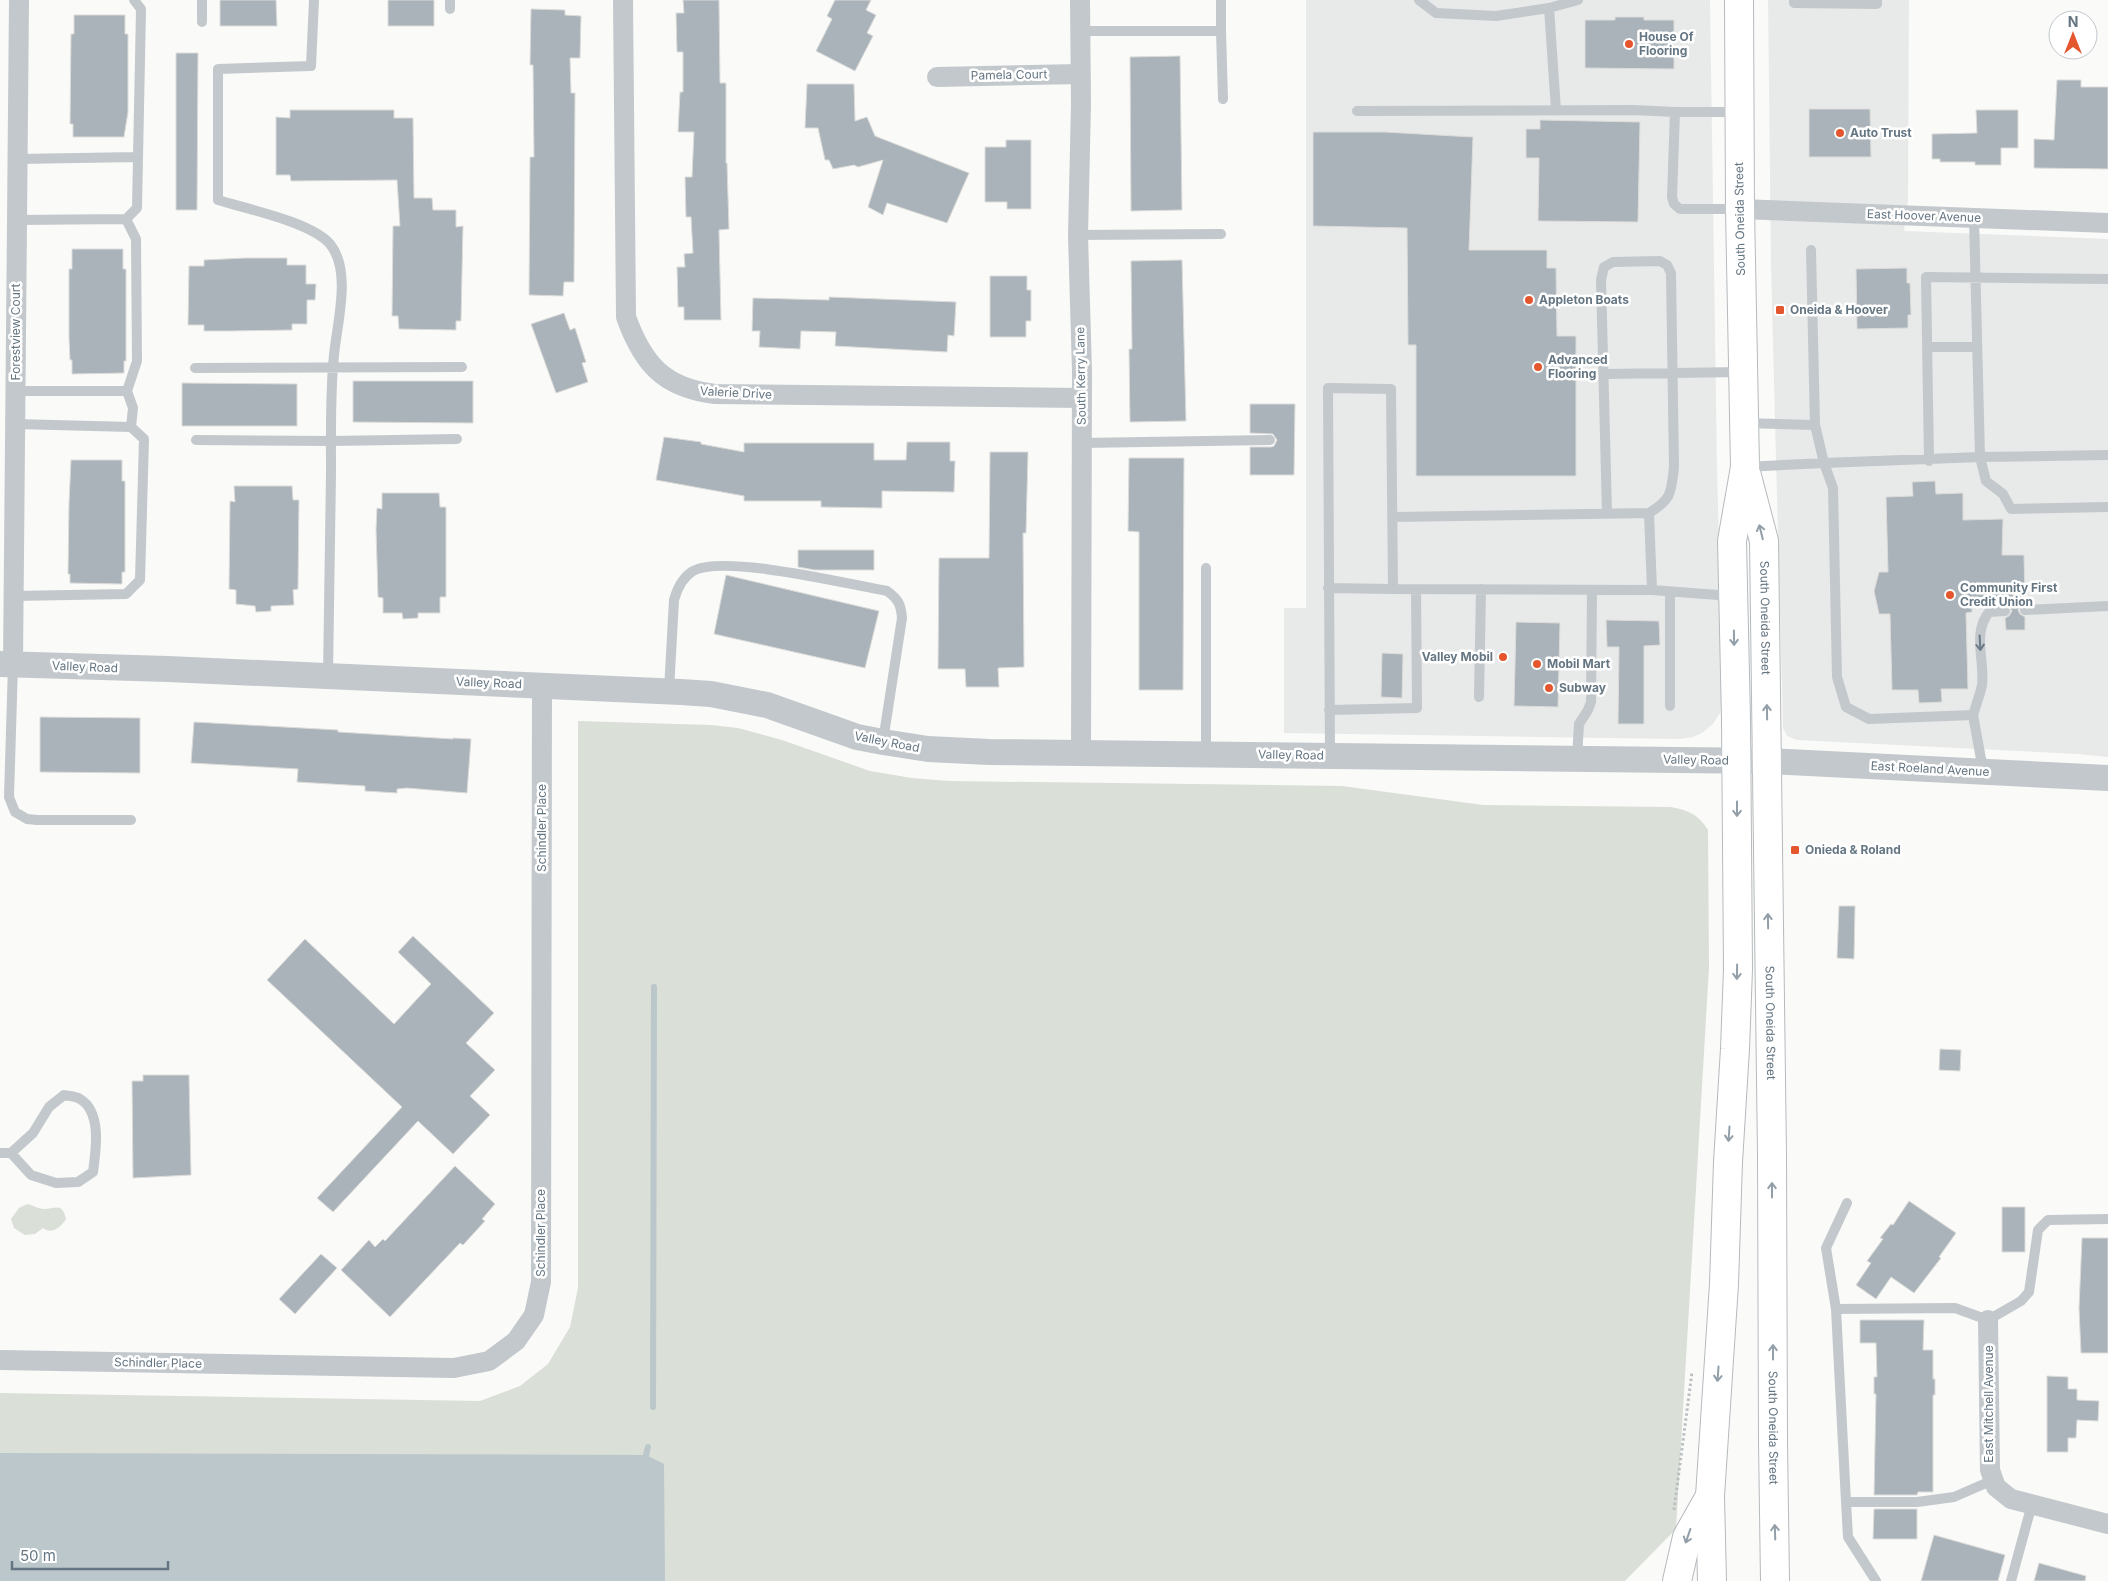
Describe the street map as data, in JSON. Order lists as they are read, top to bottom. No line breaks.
{"streets":{"main road":["South Oneida Street"],"street":["Pamela Court","East Hoover Avenue","Forestview Court","South Kerry Lane","Valerie Drive","Valley Road","East Roeland Avenue","Schindler Place","East Mitchell Avenue"]},"crossings":[["Pamela Court","South Kerry Lane"],["East Hoover Avenue","South Oneida Street"],["South Oneida Street","Valley Road"],["South Oneida Street","East Roeland Avenue"],["Forestview Court","Valley Road"],["South Kerry Lane","Valerie Drive"],["South Kerry Lane","Valley Road"],["Valley Road","East Roeland Avenue"],["Valley Road","Schindler Place"]],"places":{"other":["House Of Flooring","Auto Trust","Appleton Boats","Advanced Flooring","Community First Credit Union","Valley Mobil","Mobil Mart","Subway"],"transit":["Oneida & Hoover","Onieda & Roland"]},"scale_bar":"50 m","north":"top"}
